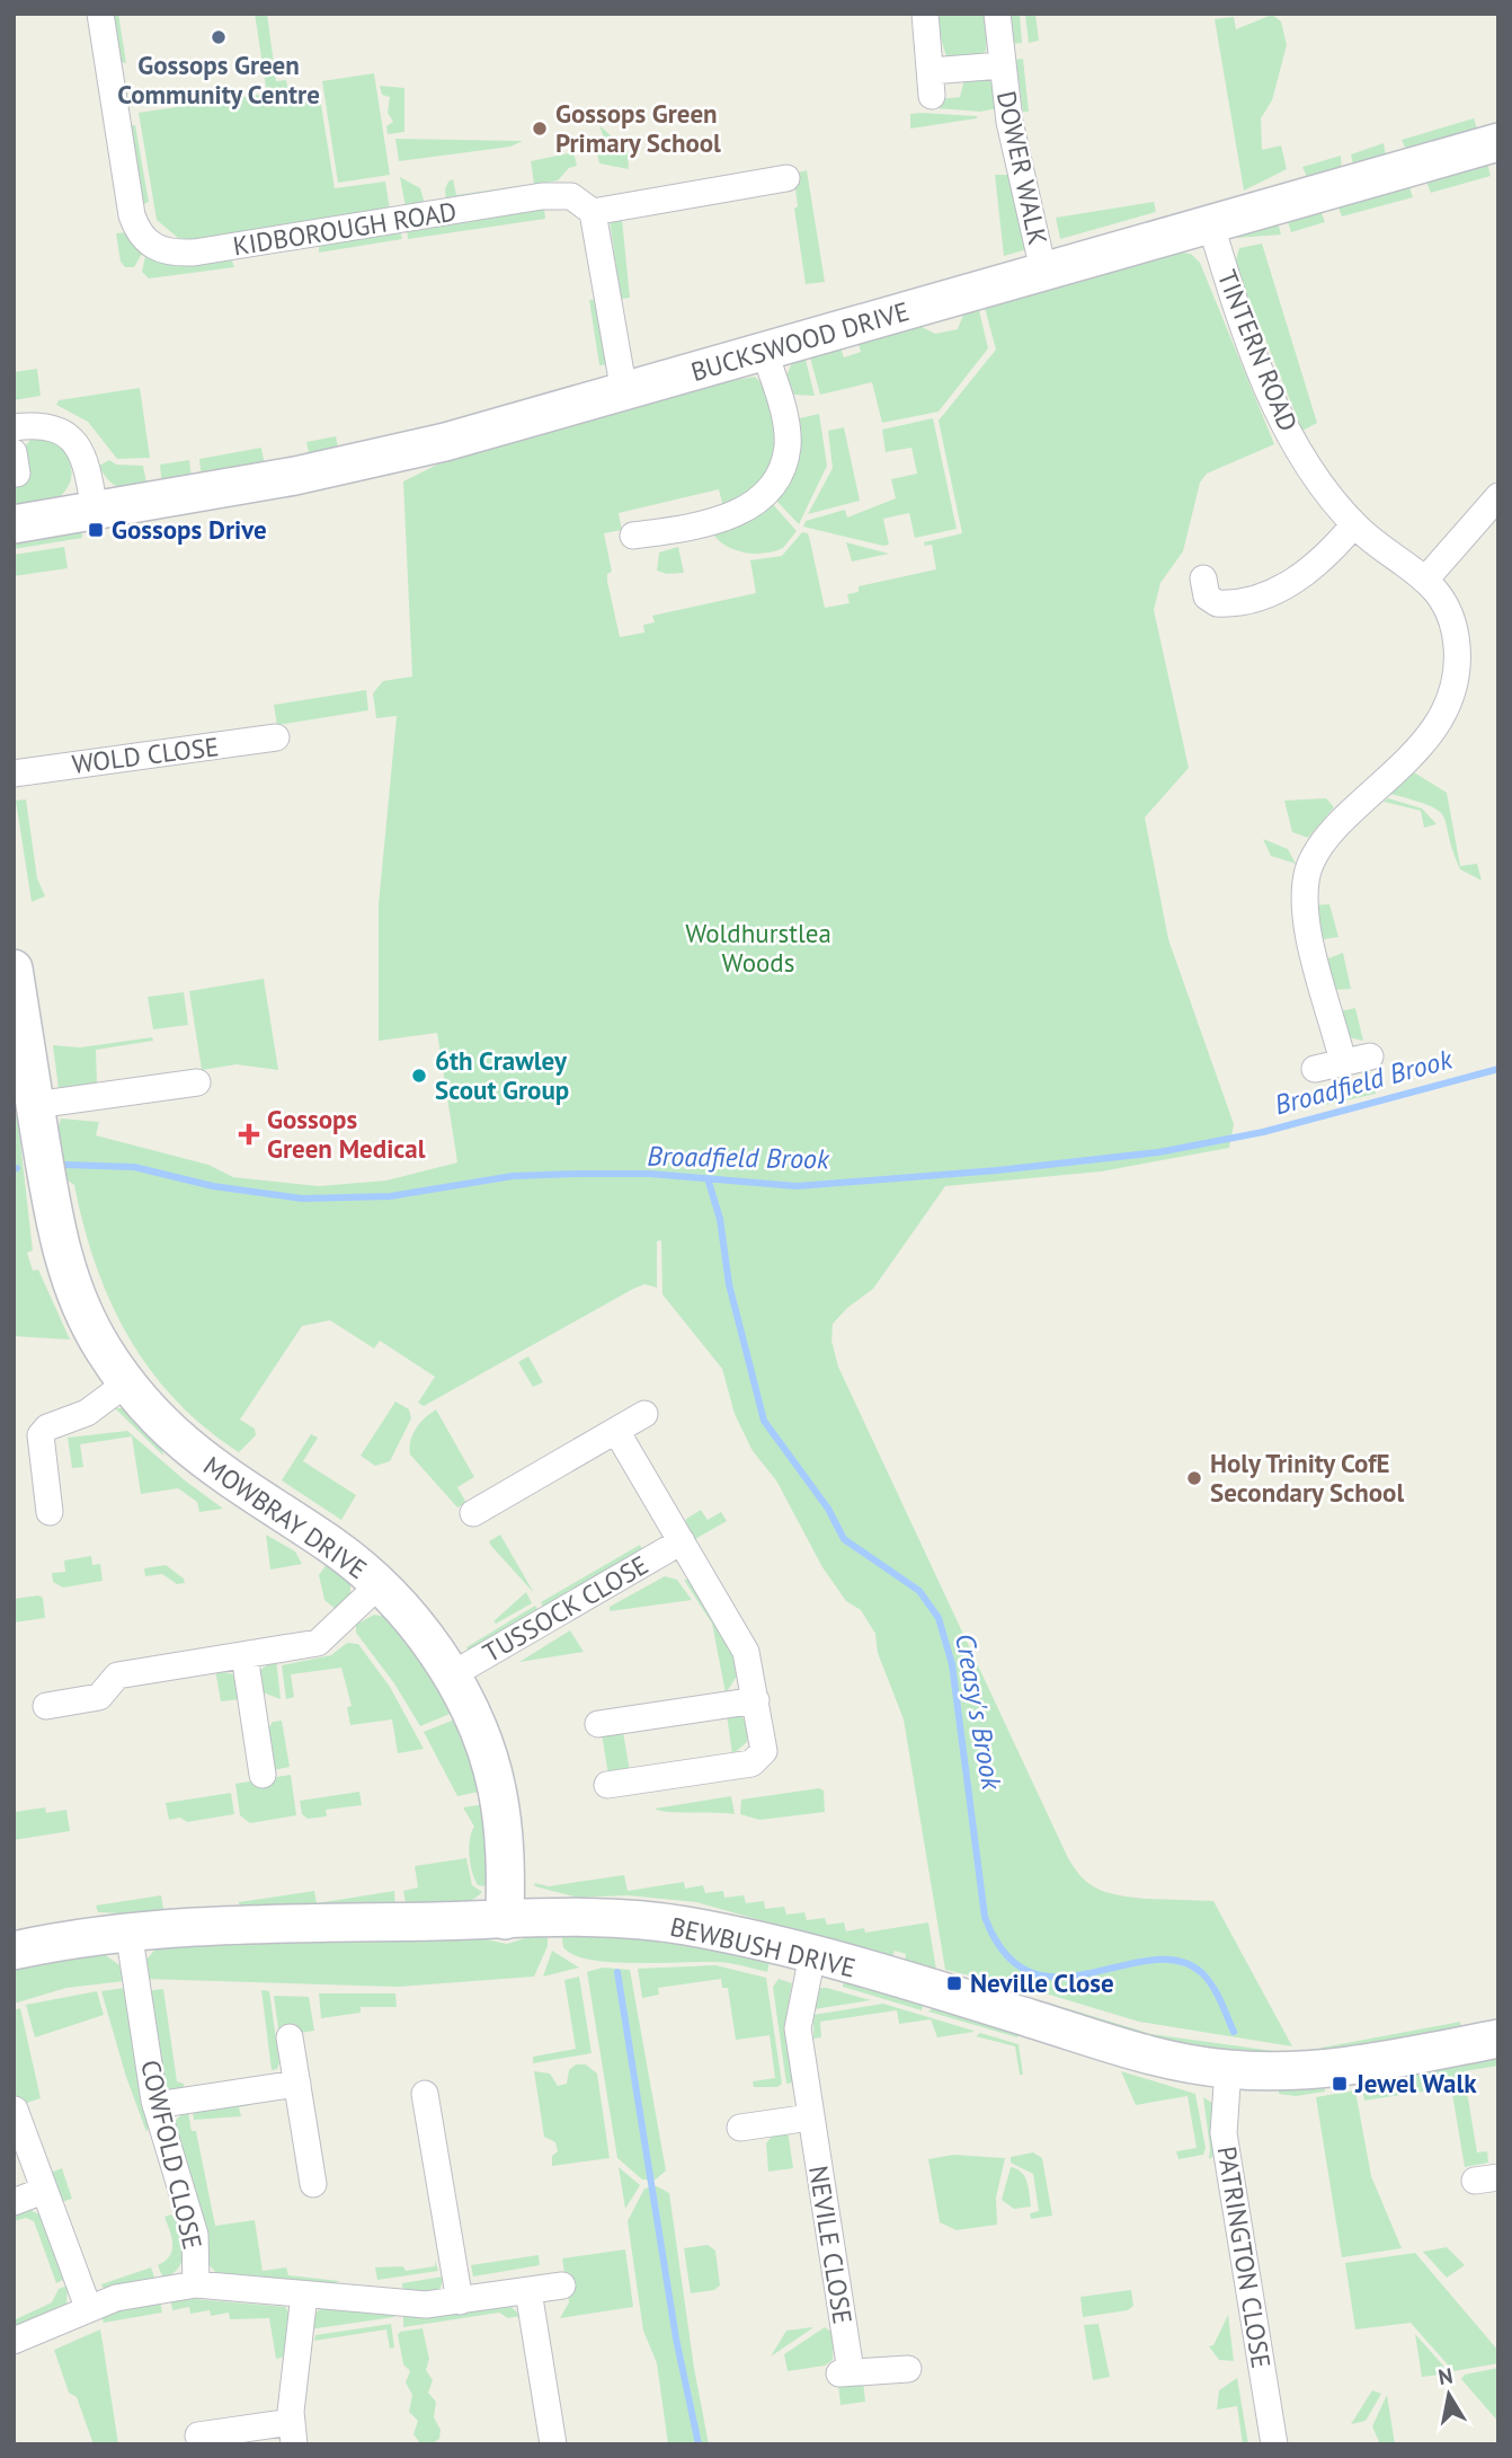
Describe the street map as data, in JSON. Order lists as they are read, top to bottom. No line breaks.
{"streets":{"street":["DOWER WALK","KIDBOROUGH ROAD","BUCKSWOOD DRIVE","TINTERN ROAD","WOLD CLOSE","MOWBRAY DRIVE","TUSSOCK CLOSE","BEWBUSH DRIVE","COWFOLD CLOSE","NEVILE CLOSE","PATRINGTON CLOSE"]},"crossings":[["DOWER WALK","BUCKSWOOD DRIVE"],["BUCKSWOOD DRIVE","TINTERN ROAD"],["MOWBRAY DRIVE","TUSSOCK CLOSE"],["MOWBRAY DRIVE","BEWBUSH DRIVE"],["BEWBUSH DRIVE","COWFOLD CLOSE"],["BEWBUSH DRIVE","NEVILE CLOSE"],["BEWBUSH DRIVE","PATRINGTON CLOSE"]],"water":["Broadfield Brook","Creasy's Brook"],"parks":["Woldhurstlea Woods"],"places":{"other":["Gossops Green Community Centre","Gossops Green Primary School","6th Crawley Scout Group","Holy Trinity CofE Secondary School"],"transit":["Gossops Drive","Neville Close","Jewel Walk"],"health":["Gossops Green Medical"]},"north":"top"}
